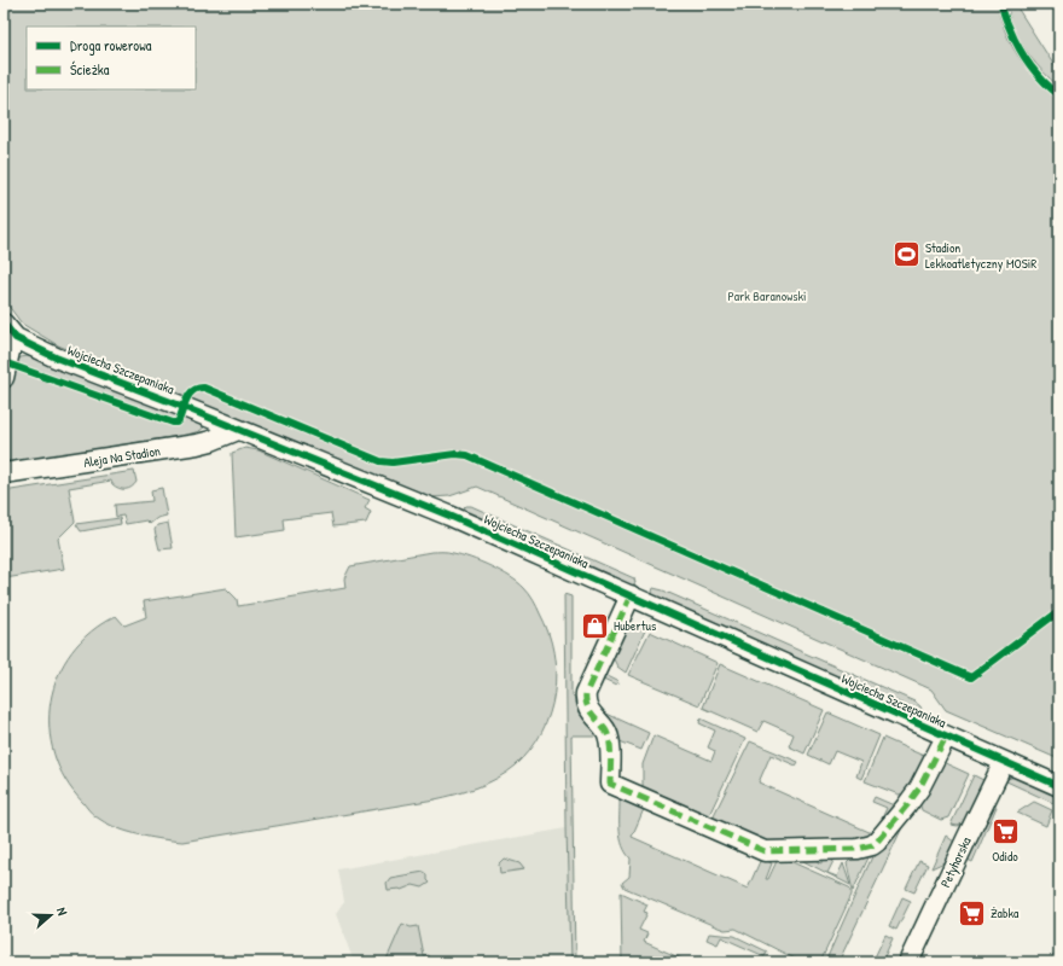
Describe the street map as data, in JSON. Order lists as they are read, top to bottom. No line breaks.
{"streets":{"street":["Wojciecha Szczepaniaka","Aleja Na Stadion","Petyhorska"]},"crossings":[["Wojciecha Szczepaniaka","Aleja Na Stadion"],["Wojciecha Szczepaniaka","Petyhorska"]],"parks":["Park Baranowski"],"places":{"sports":["Stadion Lekkoatletyczny MOSiR"],"shop":["Hubertus"],"supermarket":["Odido","Żabka"]},"legend":["Droga rowerowa","Ścieżka"],"north":"right"}
